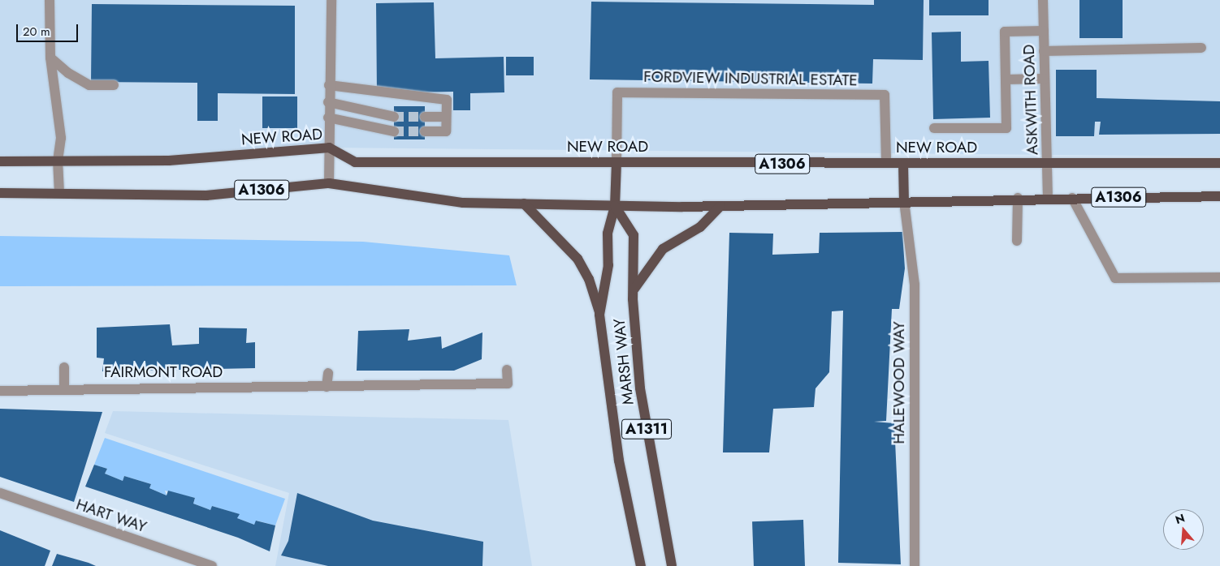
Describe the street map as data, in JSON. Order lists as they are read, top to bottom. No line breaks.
{"streets":{"main road":["NEW ROAD","A1306","MARSH WAY","A1311"],"street":["FORDVIEW INDUSTRIAL ESTATE","ASKWITH ROAD","FAIRMONT ROAD","HALEWOOD WAY","HART WAY"]},"crossings":[["FORDVIEW INDUSTRIAL ESTATE","NEW ROAD"],["FORDVIEW INDUSTRIAL ESTATE","MARSH WAY"],["ASKWITH ROAD","NEW ROAD"],["ASKWITH ROAD","A1306"],["NEW ROAD","MARSH WAY"],["A1306","MARSH WAY"],["A1306","HALEWOOD WAY"],["A1306","A1311"],["MARSH WAY","A1311"]],"scale_bar":"20 m","north":"top"}
